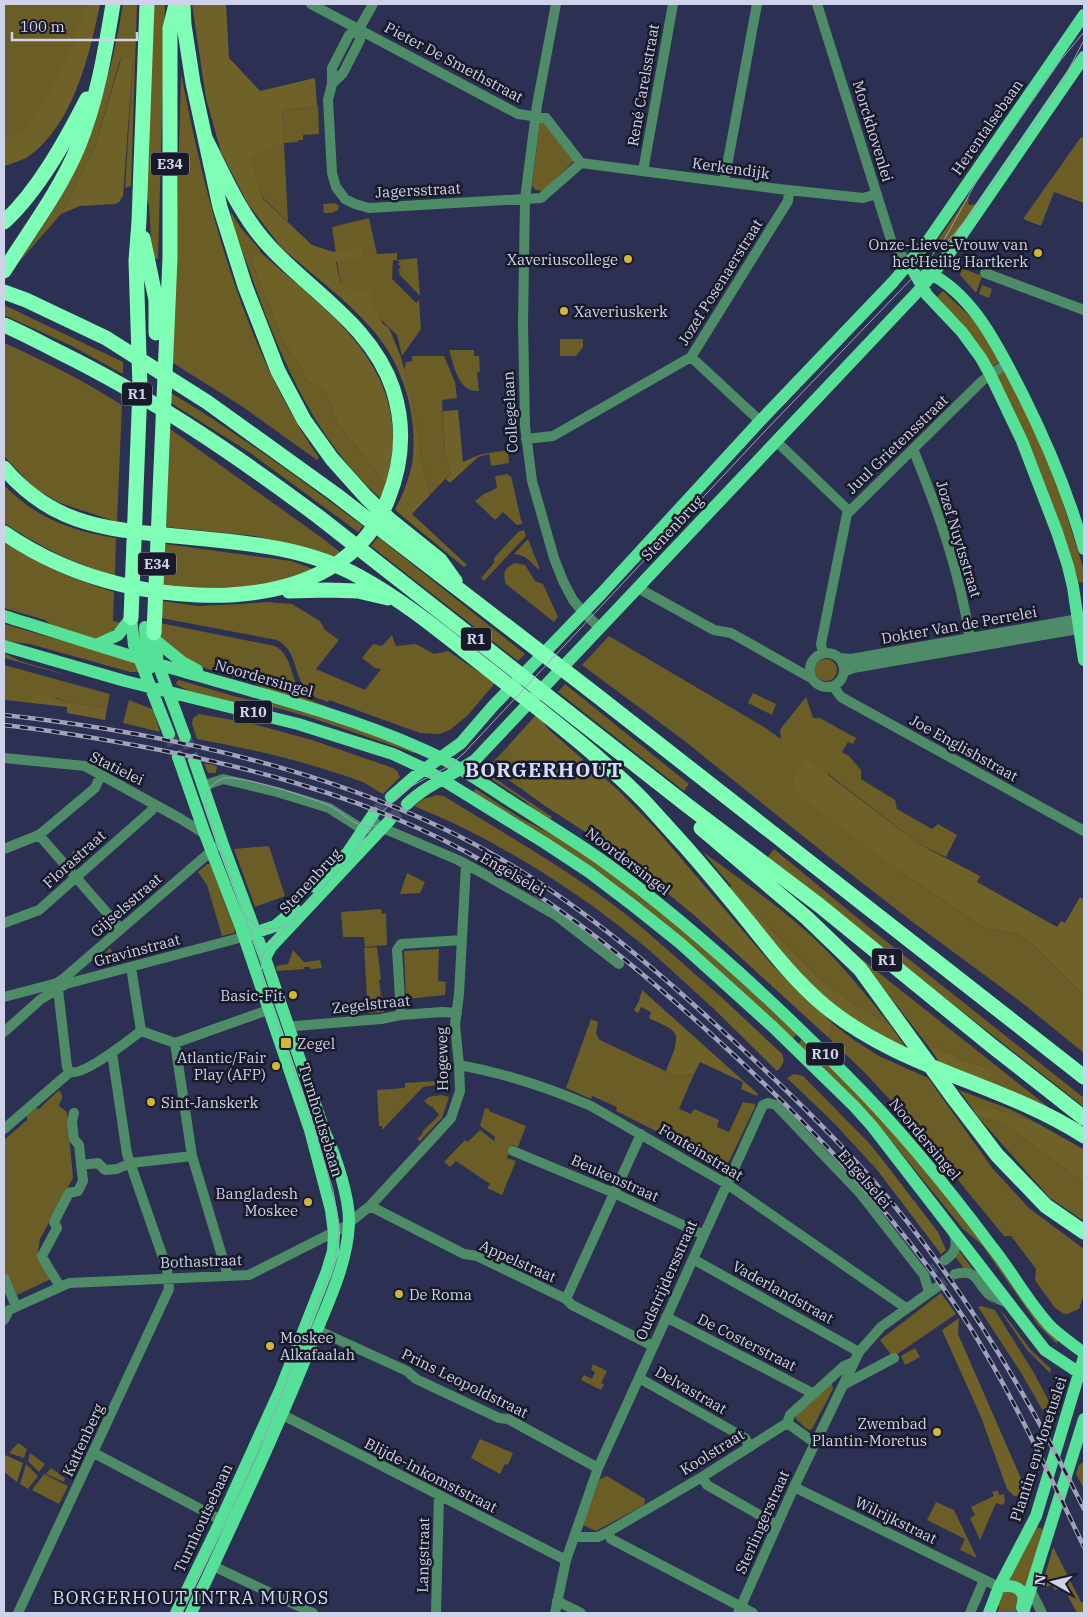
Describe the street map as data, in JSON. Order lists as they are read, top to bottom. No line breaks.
{"streets":{"highway":["E34","R1"],"main road":["Herentalsebaan","Stenenbrug","Noordersingel","R10","Turnhoutsebaan","Plantin en Moretuslei"],"street":["Pieter De Smethstraat","René Carelsstraat","Morckhovenlei","Kerkendijk","Jagersstraat","Jozef Posenaerstraat","Collegelaan","Juul Grietensstraat","Jozef Nuytsstraat","Dokter Van de Perrelei","Joe Englishstraat","Statielei","Florastraat","Engelselei","Gijselsstraat","Gravinstraat","Zegelstraat","Hogeweg","Fonteinstraat","Beukenstraat","Bothastraat","Appelstraat","Oudstrijdersstraat","Vaderlandstraat","De Costerstraat","Prins Leopoldstraat","Delvastraat","Kattenberg","Koolstraat","Blijde-Inkomststraat","Wilrijkstraat","Sterlingerstraat","Langstraat"]},"crossings":[["Pieter De Smethstraat","Jagersstraat"],["Pieter De Smethstraat","Collegelaan"],["René Carelsstraat","Kerkendijk"],["Herentalsebaan","Morckhovenlei"],["Herentalsebaan","Stenenbrug"],["Morckhovenlei","Kerkendijk"],["Morckhovenlei","Stenenbrug"],["E34","Noordersingel"],["Kerkendijk","Jozef Posenaerstraat"],["Jagersstraat","Collegelaan"],["Jozef Posenaerstraat","Collegelaan"],["Collegelaan","Stenenbrug"],["Juul Grietensstraat","Jozef Nuytsstraat"],["Juul Grietensstraat","Dokter Van de Perrelei"],["Juul Grietensstraat","Joe Englishstraat"],["Stenenbrug","Noordersingel"],["Stenenbrug","R10"],["Stenenbrug","Engelselei"],["Stenenbrug","Gravinstraat"],["Stenenbrug","Turnhoutsebaan"],["Jozef Nuytsstraat","Dokter Van de Perrelei"],["Dokter Van de Perrelei","Joe Englishstraat"],["R10","Plantin en Moretuslei"],["Statielei","Florastraat"],["Statielei","Turnhoutsebaan"],["Engelselei","Hogeweg"],["Engelselei","Oudstrijdersstraat"],["Engelselei","Sterlingerstraat"],["Gijselsstraat","Turnhoutsebaan"],["Gravinstraat","Turnhoutsebaan"],["Zegelstraat","Hogeweg"],["Zegelstraat","Turnhoutsebaan"],["Hogeweg","Turnhoutsebaan"],["Hogeweg","Fonteinstraat"],["Hogeweg","Bothastraat"],["Hogeweg","Appelstraat"],["Turnhoutsebaan","Bothastraat"],["Turnhoutsebaan","Prins Leopoldstraat"],["Turnhoutsebaan","Blijde-Inkomststraat"],["Fonteinstraat","Oudstrijdersstraat"],["Fonteinstraat","Sterlingerstraat"],["Beukenstraat","Oudstrijdersstraat"],["Bothastraat","Kattenberg"],["Appelstraat","Oudstrijdersstraat"],["Oudstrijdersstraat","Vaderlandstraat"],["Oudstrijdersstraat","De Costerstraat"],["Oudstrijdersstraat","Prins Leopoldstraat"],["Oudstrijdersstraat","Delvastraat"],["Oudstrijdersstraat","Koolstraat"],["Oudstrijdersstraat","Blijde-Inkomststraat"],["Vaderlandstraat","Sterlingerstraat"],["De Costerstraat","Koolstraat"],["Delvastraat","Koolstraat"],["Koolstraat","Sterlingerstraat"],["Blijde-Inkomststraat","Langstraat"],["Wilrijkstraat","Sterlingerstraat"]],"districts":["BORGERHOUT","BORGERHOUT INTRA MUROS"],"places":{"other":["Onze-Lieve-Vrouw van het Heilig Hartkerk","Xaveriuscollege","Xaveriuskerk","Basic-Fit","Atlantic/Fair Play (AFP)","Sint-Janskerk","Bangladesh Moskee","De Roma","Moskee Alkafaalah","Zwembad Plantin-Moretus"],"transit":["Zegel"]},"scale_bar":"100 m","north":"left"}
